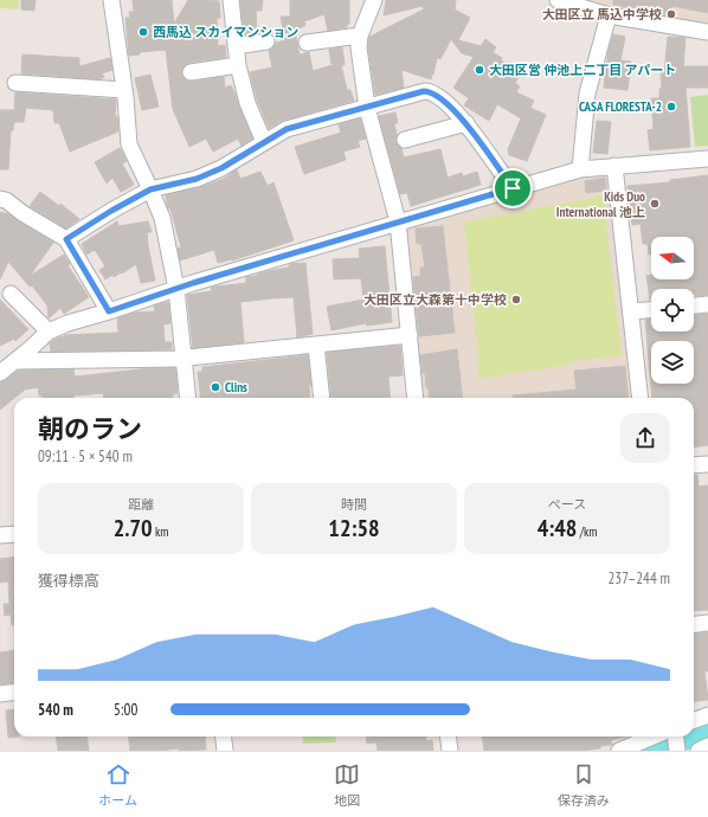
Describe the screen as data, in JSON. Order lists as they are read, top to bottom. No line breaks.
{"places":["大田区立 馬込中学校","西馬込 スカイマンション","大田区営 仲池上二丁目 アパート","CASA FLORESTA-2","Kids Duo International 池上","大田区立大森第十中学校","Clins"],"north":"left","page":{"heading":["朝のラン","09:11 · 5 × 540 m"],"stats":[["距離","2.70 km"],["時間","12:58"],["ペース","4:48 /km"]],"chart":["獲得標高","237–244 m"],"list":[{"name":"540 m","note":"5:00"}],"tabs":["ホーム","地図","保存済み"]}}
